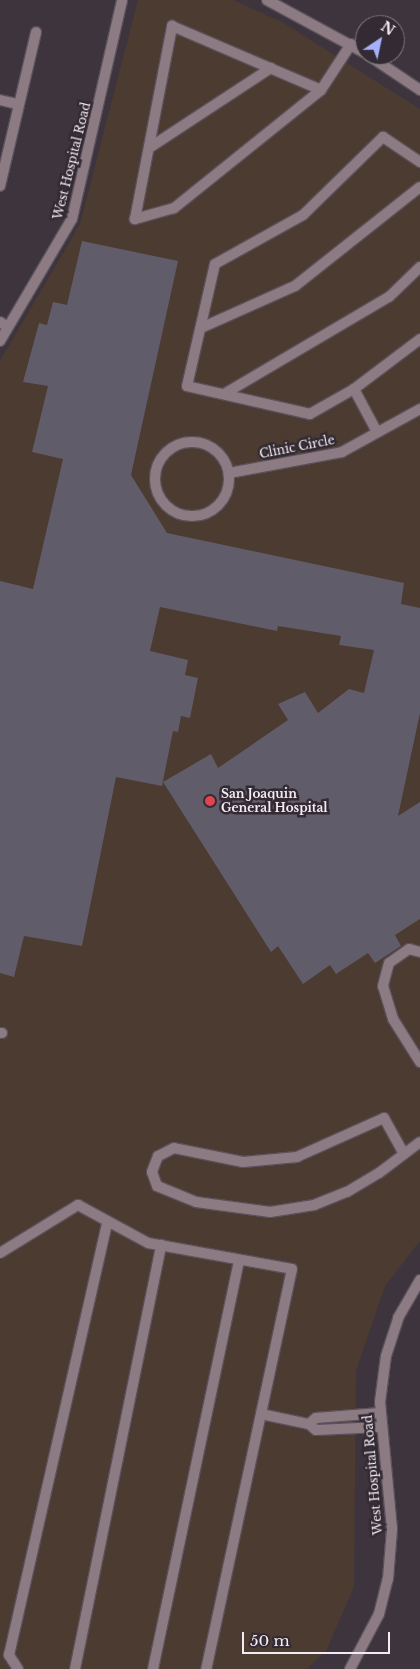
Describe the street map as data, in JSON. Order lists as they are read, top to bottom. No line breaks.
{"streets":{"street":["West Hospital Road","Clinic Circle"]},"places":["San Joaquin General Hospital"],"scale_bar":"50 m","north":"top right"}
